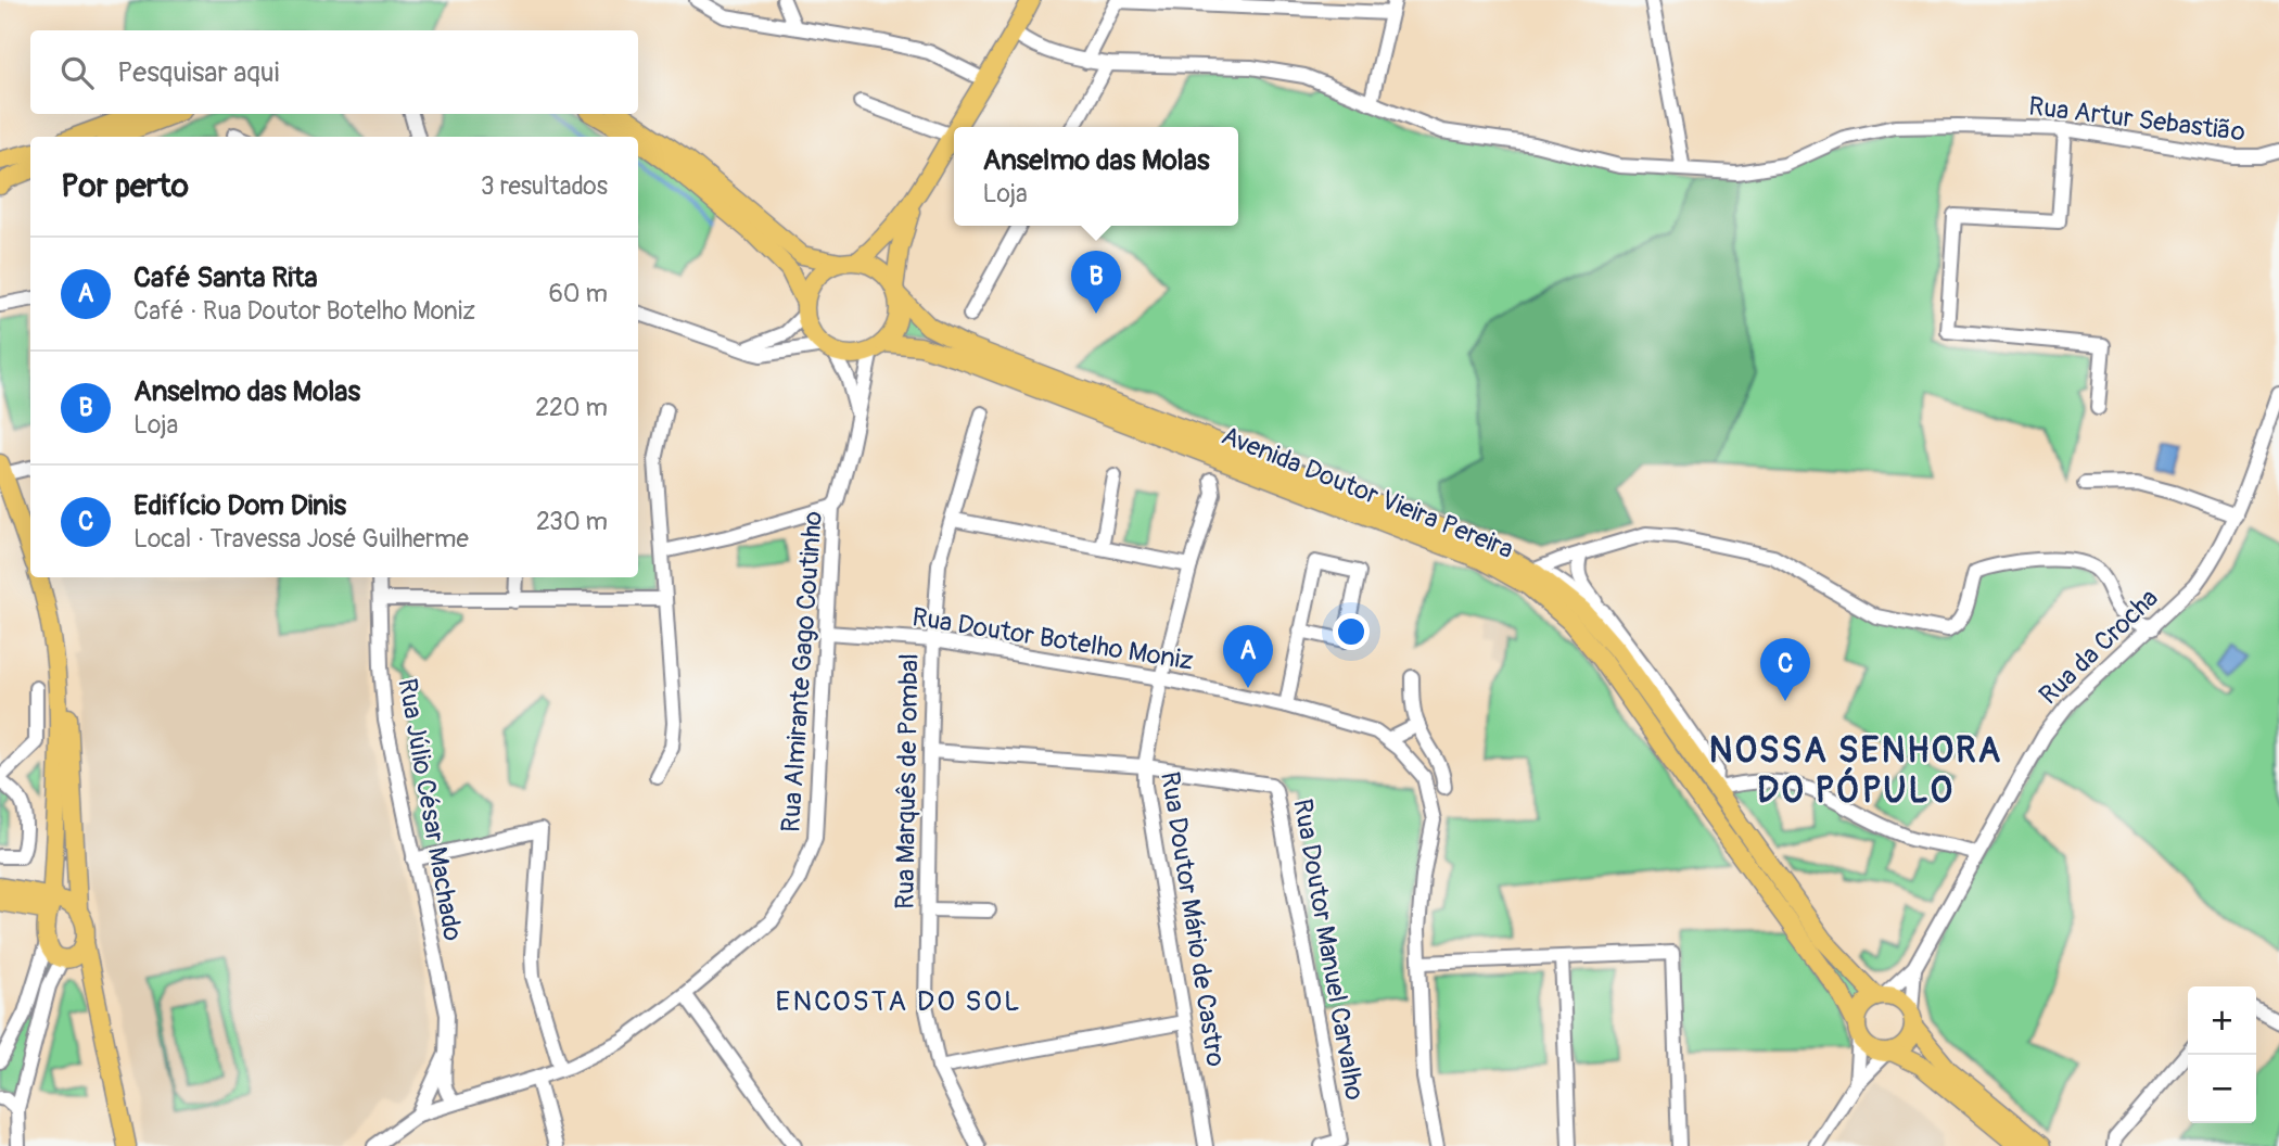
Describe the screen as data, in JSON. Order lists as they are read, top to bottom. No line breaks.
{"streets":{"main road":["Avenida Doutor Vieira Pereira"],"street":["Rua Artur Sebastião","Rua Doutor Botelho Moniz","Rua da Crocha","Rua Almirante Gago Coutinho","Rua Marquês de Pombal","Rua Júlio César Machado","Rua Doutor Mário de Castro","Rua Doutor Manuel Carvalho"]},"crossings":[["Avenida Doutor Vieira Pereira","Rua da Crocha"],["Avenida Doutor Vieira Pereira","Rua Almirante Gago Coutinho"],["Rua Doutor Botelho Moniz","Rua Almirante Gago Coutinho"],["Rua Doutor Botelho Moniz","Rua Marquês de Pombal"],["Rua Doutor Botelho Moniz","Rua Doutor Mário de Castro"],["Rua Almirante Gago Coutinho","Rua Júlio César Machado"],["Rua Doutor Mário de Castro","Rua Doutor Manuel Carvalho"]],"districts":["NOSSA SENHORA DO PÓPULO","ENCOSTA DO SOL"],"page":{"search":"Pesquisar aqui","popup":["Anselmo das Molas","Loja"],"heading":["Por perto","3 resultados"],"list":[{"mark":"A","name":"Café Santa Rita","note":"Café · Rua Doutor Botelho Moniz","value":"60 m"},{"mark":"B","name":"Anselmo das Molas","note":"Loja","value":"220 m"},{"mark":"C","name":"Edifício Dom Dinis","note":"Local · Travessa José Guilherme","value":"230 m"}],"pins":["B","A","C"],"map_buttons":["+","−"]}}
